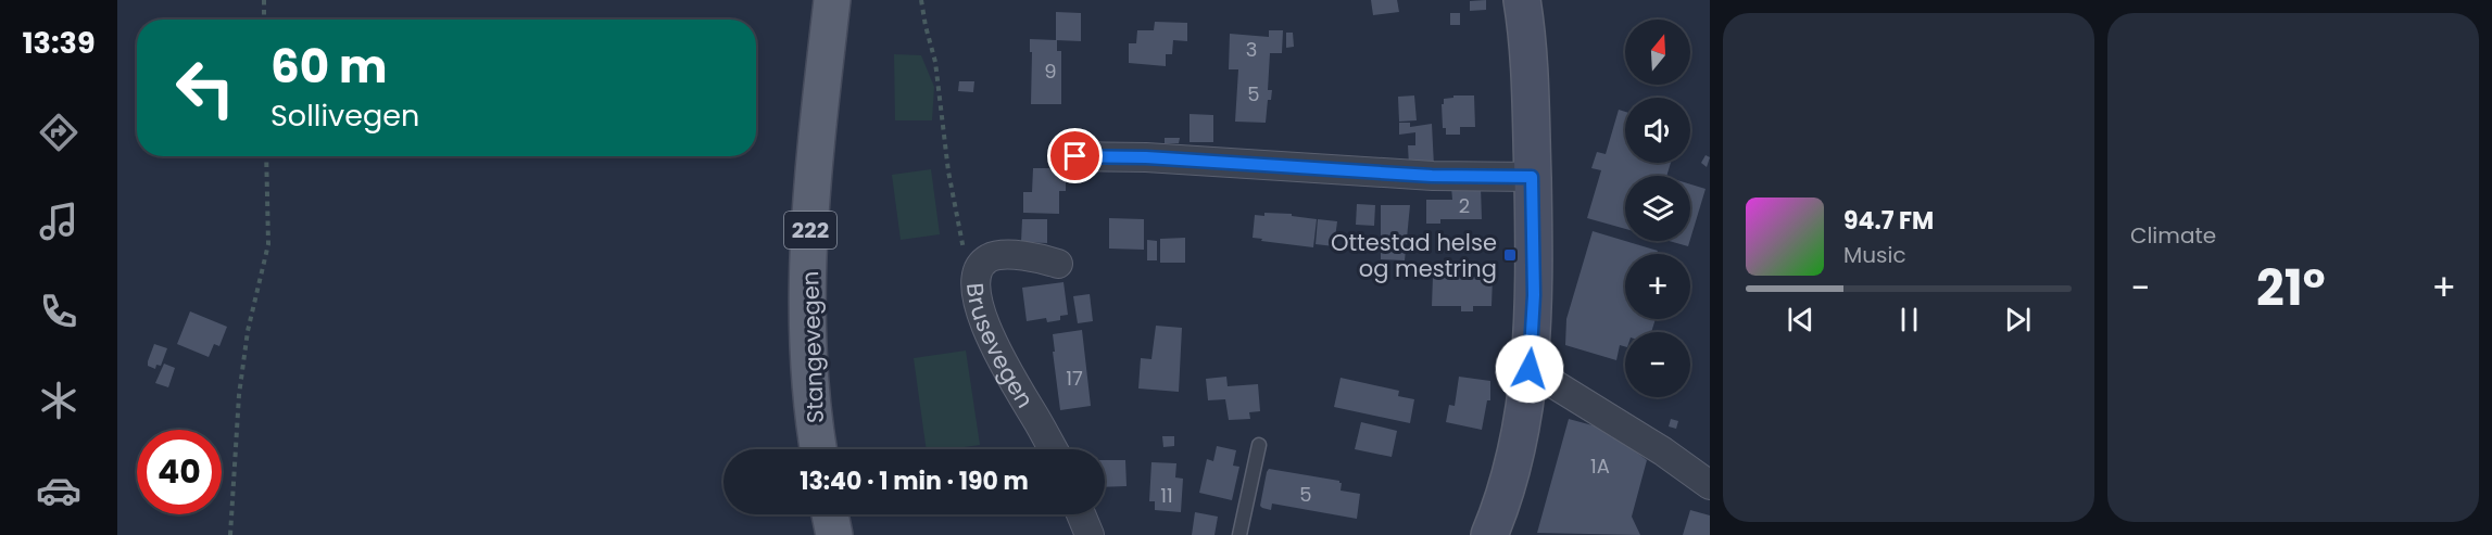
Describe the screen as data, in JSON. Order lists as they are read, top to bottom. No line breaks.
{"streets":{"main road":["222","Stangevegen"],"street":["Brusevegen"]},"places":{"transit":["Ottestad helse og mestring"]},"house_numbers":["3","9","5","2","17","1A","5","11"],"north":"top","page":{"tabs":"13:39","tile":"Climate","map_buttons":["+","−"],"turn":["60 m","Sollivegen"],"song":["94.7 FM","Music"],"heat":["−","21°","+"],"limit":"40","trip":"13:40 · 1 min · 190 m"}}
